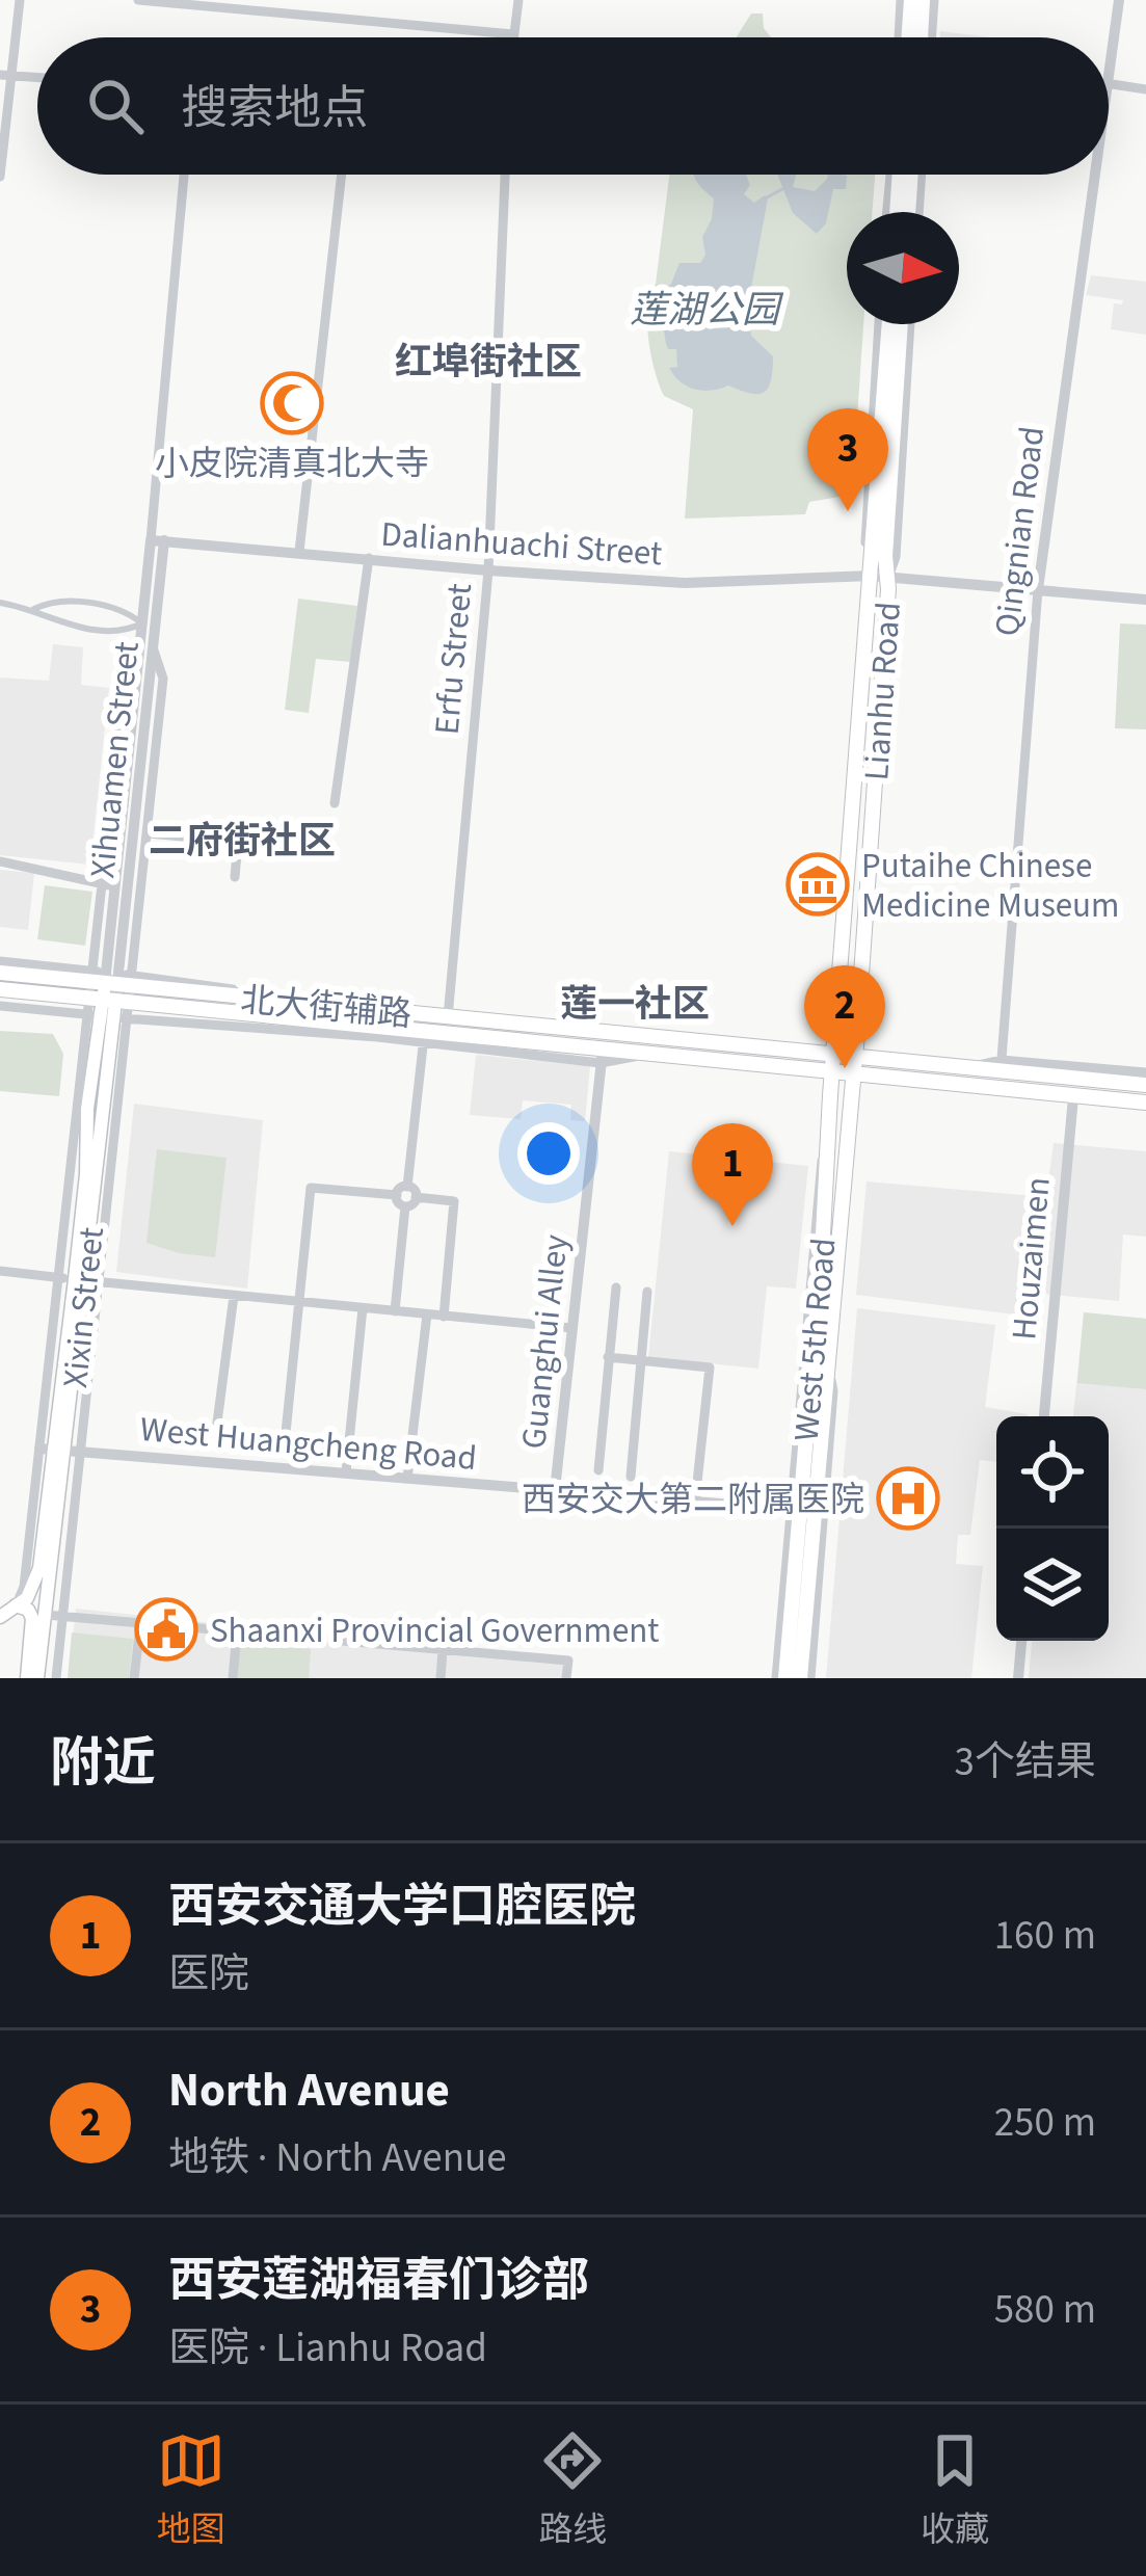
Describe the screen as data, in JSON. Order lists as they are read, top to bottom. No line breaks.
{"streets":{"main road":["Lianhu Road","Xixin Street","West 5th Road"],"street":["Qingnian Road","Dalianhuachi Street","Erfu Street","Xihuamen Street","Houzaimen","Guanghui Alley","West Huangcheng Road"]},"crossings":[["Qingnian Road","Dalianhuachi Street"],["Dalianhuachi Street","Erfu Street"],["Dalianhuachi Street","Lianhu Road"],["Dalianhuachi Street","Xihuamen Street"],["Lianhu Road","West 5th Road"],["Xihuamen Street","Xixin Street"],["Xixin Street","West Huangcheng Road"],["West 5th Road","West Huangcheng Road"],["Guanghui Alley","West Huangcheng Road"]],"districts":["红埠街社区","二府街社区","莲一社区"],"water":["莲湖公园"],"places":{"mosque":["小皮院清真北大寺"],"museum":["Putaihe Chinese Medicine Museum"],"hospital":["西安交大第二附属医院"],"public building":["Shaanxi Provincial Government"]},"north":"right","page":{"search":"搜索地点","pins":["3","2","1"],"heading":["附近","3个结果"],"list":[{"mark":"1","name":"西安交通大学口腔医院","note":"医院","value":"160 m"},{"mark":"2","name":"North Avenue","note":"地铁 · North Avenue","value":"250 m"},{"mark":"3","name":"西安莲湖福春们诊部","note":"医院 · Lianhu Road","value":"580 m"}],"nav":["地图","路线","收藏"]}}
